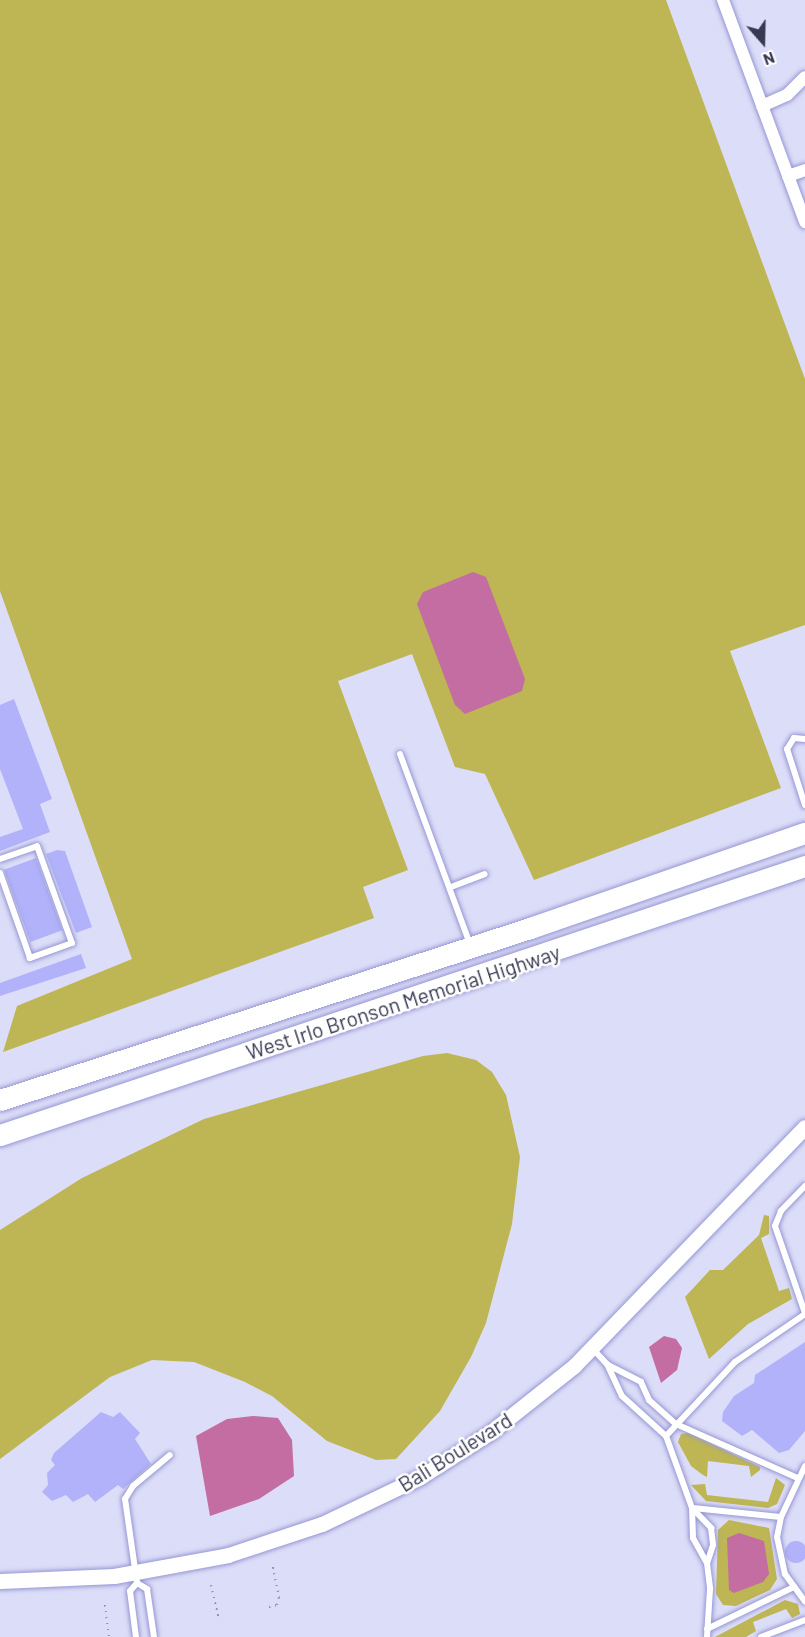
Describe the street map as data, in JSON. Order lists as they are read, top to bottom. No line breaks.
{"streets":{"highway":["West Irlo Bronson Memorial Highway"],"street":["Bali Boulevard"]},"north":"bottom"}
